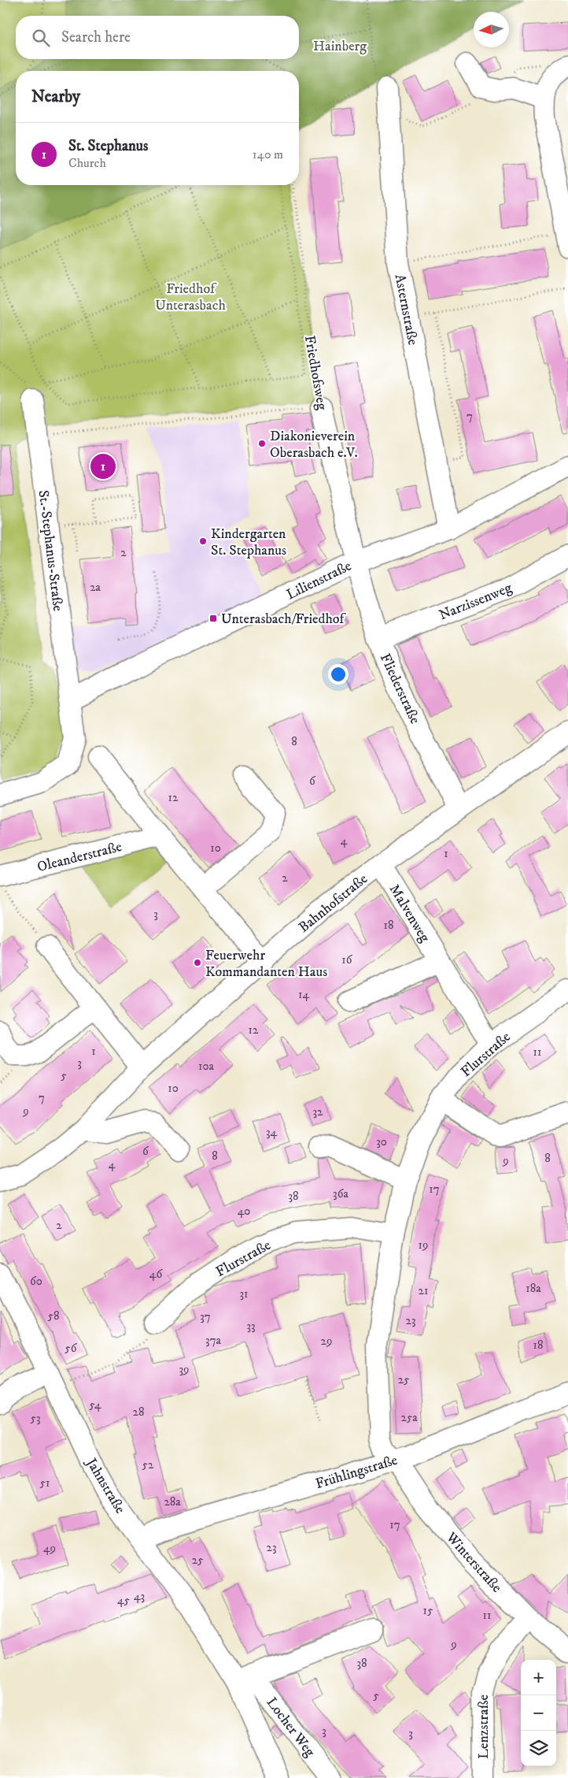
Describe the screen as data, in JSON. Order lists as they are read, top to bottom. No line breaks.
{"streets":{"street":["Asternstraße","Friedhofsweg","St.-Stephanus-Straße","Lilienstraße","Narzissenweg","Fliederstraße","Oleanderstraße","Bahnhofstraße","Malvenweg","Flurstraße","Frühlingstraße","Jahnstraße","Winterstraße","Locher Weg","Lenzstraße"]},"crossings":[["Asternstraße","Lilienstraße"],["Friedhofsweg","Lilienstraße"],["Friedhofsweg","Fliederstraße"],["St.-Stephanus-Straße","Lilienstraße"],["Lilienstraße","Fliederstraße"],["Narzissenweg","Fliederstraße"],["Fliederstraße","Bahnhofstraße"],["Bahnhofstraße","Malvenweg"],["Malvenweg","Flurstraße"],["Flurstraße","Frühlingstraße"],["Flurstraße","Winterstraße"],["Frühlingstraße","Jahnstraße"],["Frühlingstraße","Winterstraße"],["Jahnstraße","Locher Weg"],["Winterstraße","Lenzstraße"]],"parks":["Hainberg","Friedhof Unterasbach"],"places":{"other":["Diakonieverein Oberasbach e.V.","Kindergarten St. Stephanus","Feuerwehr Kommandanten Haus"],"transit":["Unterasbach/Friedhof"]},"house_numbers":["7","2","2a","8","6","12","4","10","1","2","3","18","16","14","12","1","11","3","10a","5","10","7","9","32","34","30","6","8","8","9","4","17","36a","38","40","2","19","46","60","18a","21","31","58","37","23","33","37a","29","18","56","39","25","54","28","25a","53","52","51","28a","17","23","49","25","43","45","15","11","9","38","5","3","3"],"north":"left","page":{"search":"Search here","heading":"Nearby","list":[{"mark":"1","name":"St. Stephanus","note":"Church","value":"140 m"}],"pins":"1","map_buttons":["+","−"]}}
